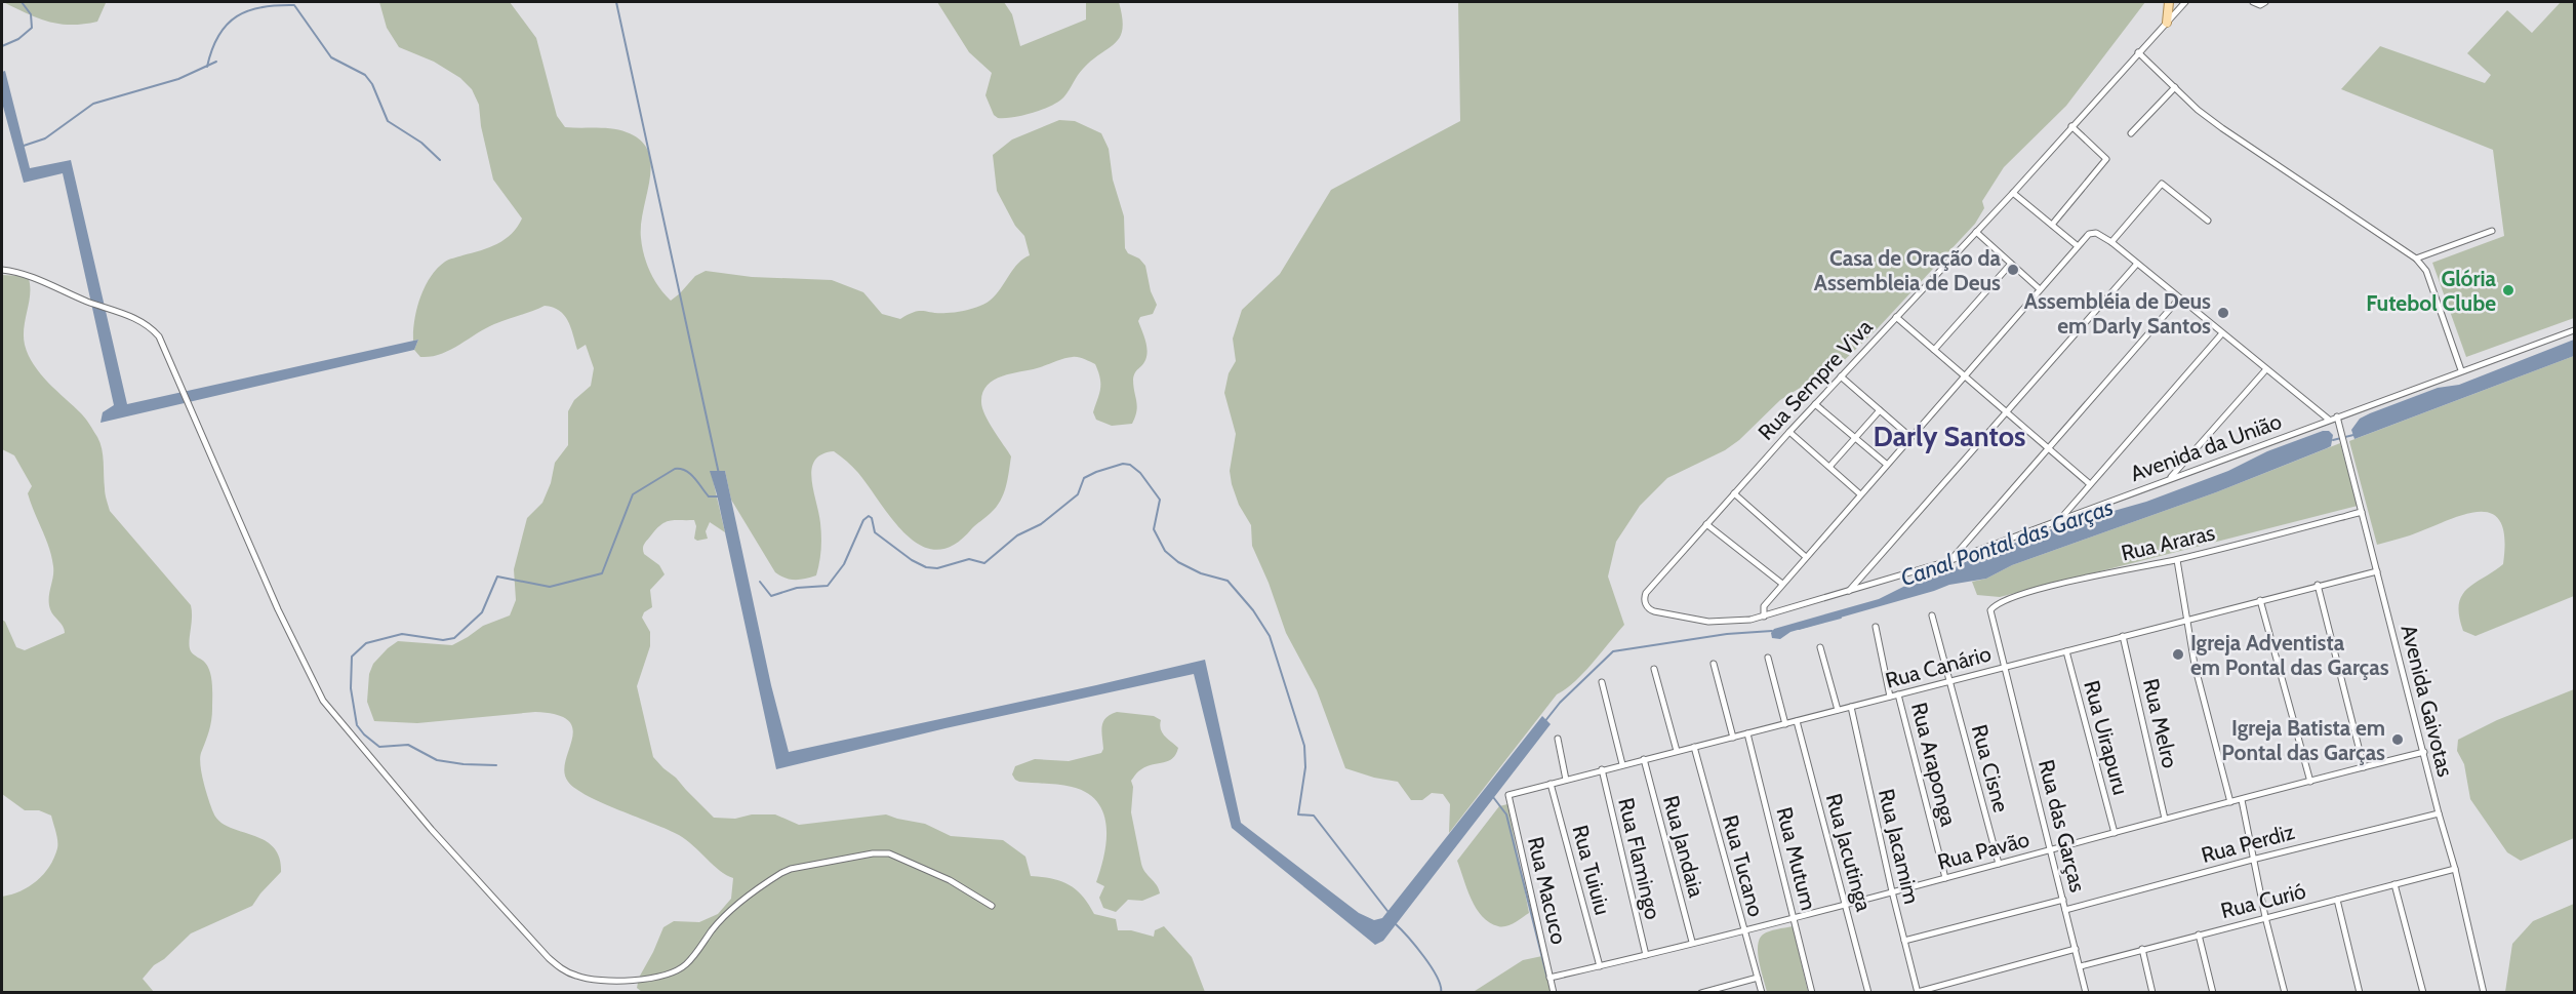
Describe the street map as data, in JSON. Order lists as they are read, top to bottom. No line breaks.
{"streets":{"street":["Rua Sempre Viva","Avenida da União","Rua Araras","Rua Canário","Avenida Gaivotas","Rua Melro","Rua Uirapuru","Rua Araponga","Rua Cisne","Rua das Garças","Rua Perdiz","Rua Jandaia","Rua Jacamim","Rua Pavão","Rua Jacutinga","Rua Flamingo","Rua Mutum","Rua Tucano","Rua Tuiuiu","Rua Macuco","Rua Curió"]},"crossings":[["Rua Sempre Viva","Avenida da União"],["Avenida da União","Avenida Gaivotas"],["Rua Araras","Avenida Gaivotas"],["Rua Araras","Rua das Garças"],["Rua Canário","Avenida Gaivotas"],["Rua Canário","Rua Melro"],["Rua Canário","Rua Uirapuru"],["Rua Canário","Rua Araponga"],["Rua Canário","Rua Cisne"],["Rua Canário","Rua das Garças"],["Rua Canário","Rua Jandaia"],["Rua Canário","Rua Jacamim"],["Rua Canário","Rua Jacutinga"],["Rua Canário","Rua Flamingo"],["Rua Canário","Rua Mutum"],["Rua Canário","Rua Tucano"],["Rua Canário","Rua Tuiuiu"],["Rua Canário","Rua Macuco"],["Avenida Gaivotas","Rua Perdiz"],["Avenida Gaivotas","Rua Pavão"],["Avenida Gaivotas","Rua Curió"],["Rua Melro","Rua Pavão"],["Rua Uirapuru","Rua Pavão"],["Rua Araponga","Rua Pavão"],["Rua Cisne","Rua Pavão"],["Rua das Garças","Rua Perdiz"],["Rua das Garças","Rua Pavão"],["Rua das Garças","Rua Curió"],["Rua Jandaia","Rua Pavão"],["Rua Jacamim","Rua Pavão"],["Rua Pavão","Rua Jacutinga"],["Rua Pavão","Rua Flamingo"],["Rua Pavão","Rua Mutum"],["Rua Pavão","Rua Tucano"],["Rua Pavão","Rua Tuiuiu"],["Rua Pavão","Rua Macuco"]],"districts":["Darly Santos"],"water":["Canal Pontal das Garças"],"places":["Casa de Oração da Assembleia de Deus","Glória Futebol Clube","Assembléia de Deus em Darly Santos","Igreja Adventista em Pontal das Garças","Igreja Batista em Pontal das Garças"]}
